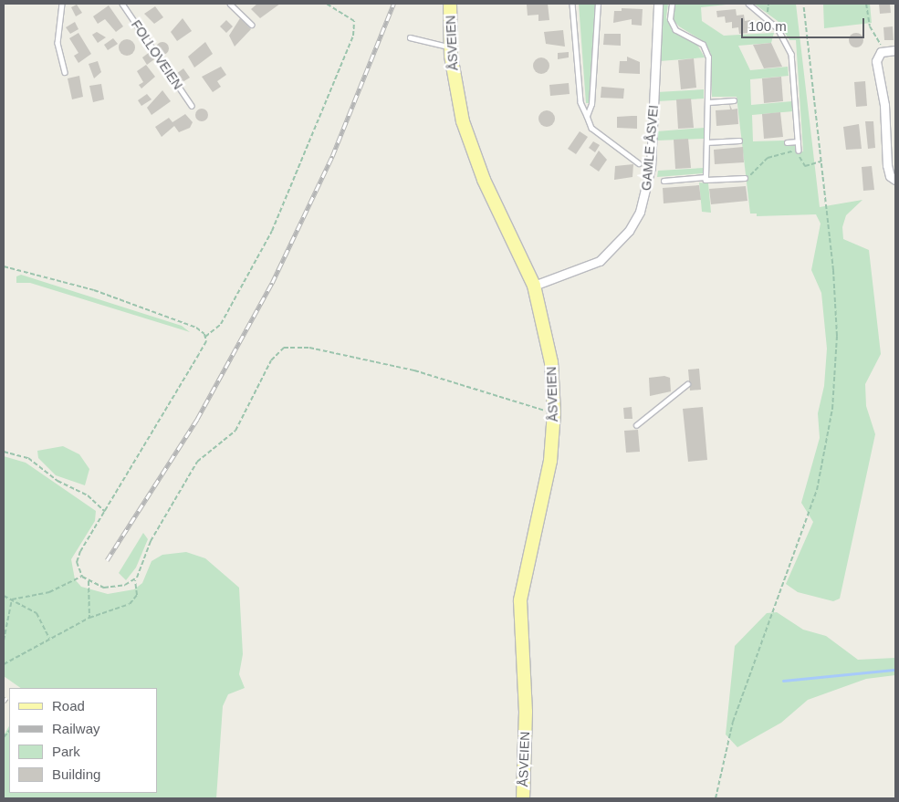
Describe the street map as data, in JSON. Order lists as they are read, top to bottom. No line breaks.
{"streets":{"main road":["ÅSVEIEN"],"street":["GAMLE ÅSVEI"],"lane":["FOLLOVEIEN"]},"crossings":[["ÅSVEIEN","GAMLE ÅSVEI"]],"legend":["Road","Railway","Park","Building"],"scale_bar":"100 m"}
